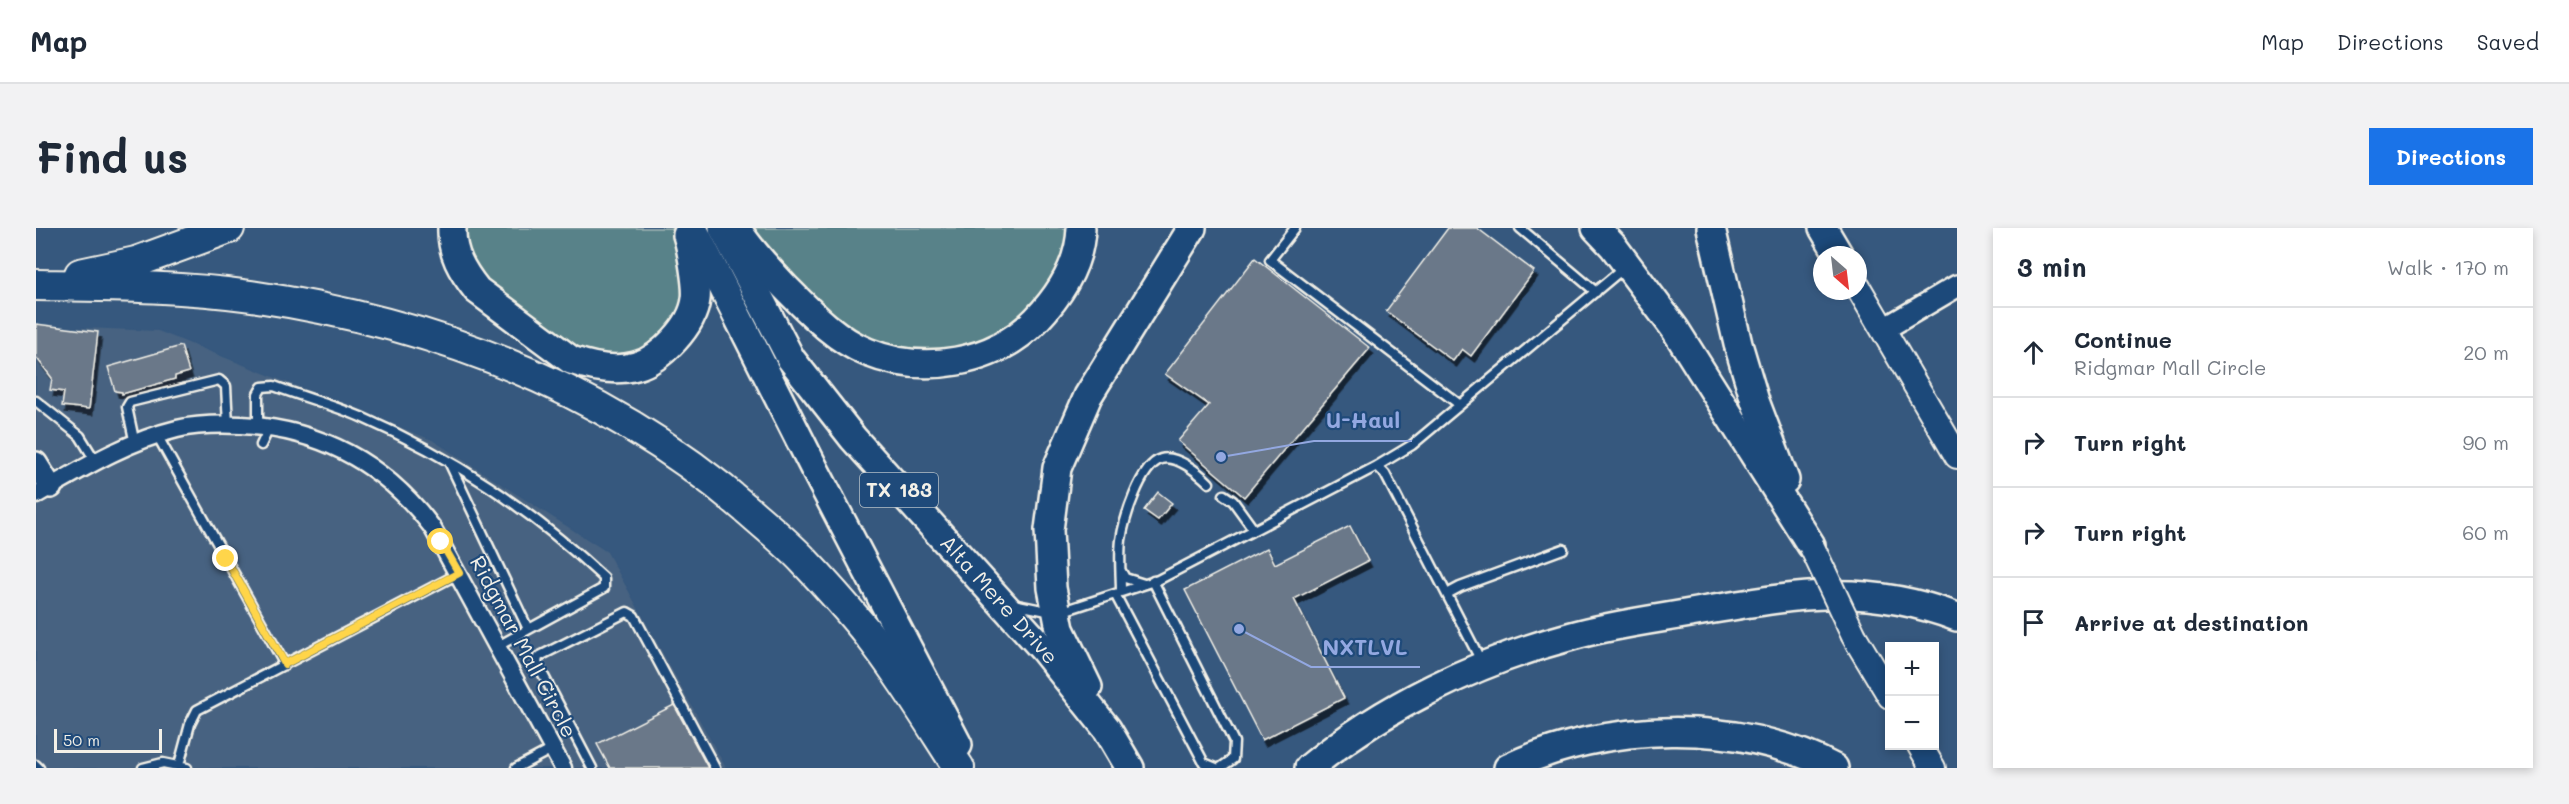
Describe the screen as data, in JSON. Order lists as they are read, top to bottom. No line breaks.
{"streets":{"main road":["TX 183","Alta Mere Drive"],"street":["Ridgmar Mall Circle"]},"places":["U-Haul","NXTLVL"],"scale_bar":"50 m","north":"bottom right","page":{"header":"Map","nav":["Map","Directions","Saved"],"buttons":"Directions","title":"Find us","heading":["3 min","Walk · 170 m"],"list":[["Continue","Ridgmar Mall Circle","20 m"],["Turn right","90 m"],["Turn right","60 m"],"Arrive at destination"],"map_buttons":["+","−"],"scale":"50 m"}}
